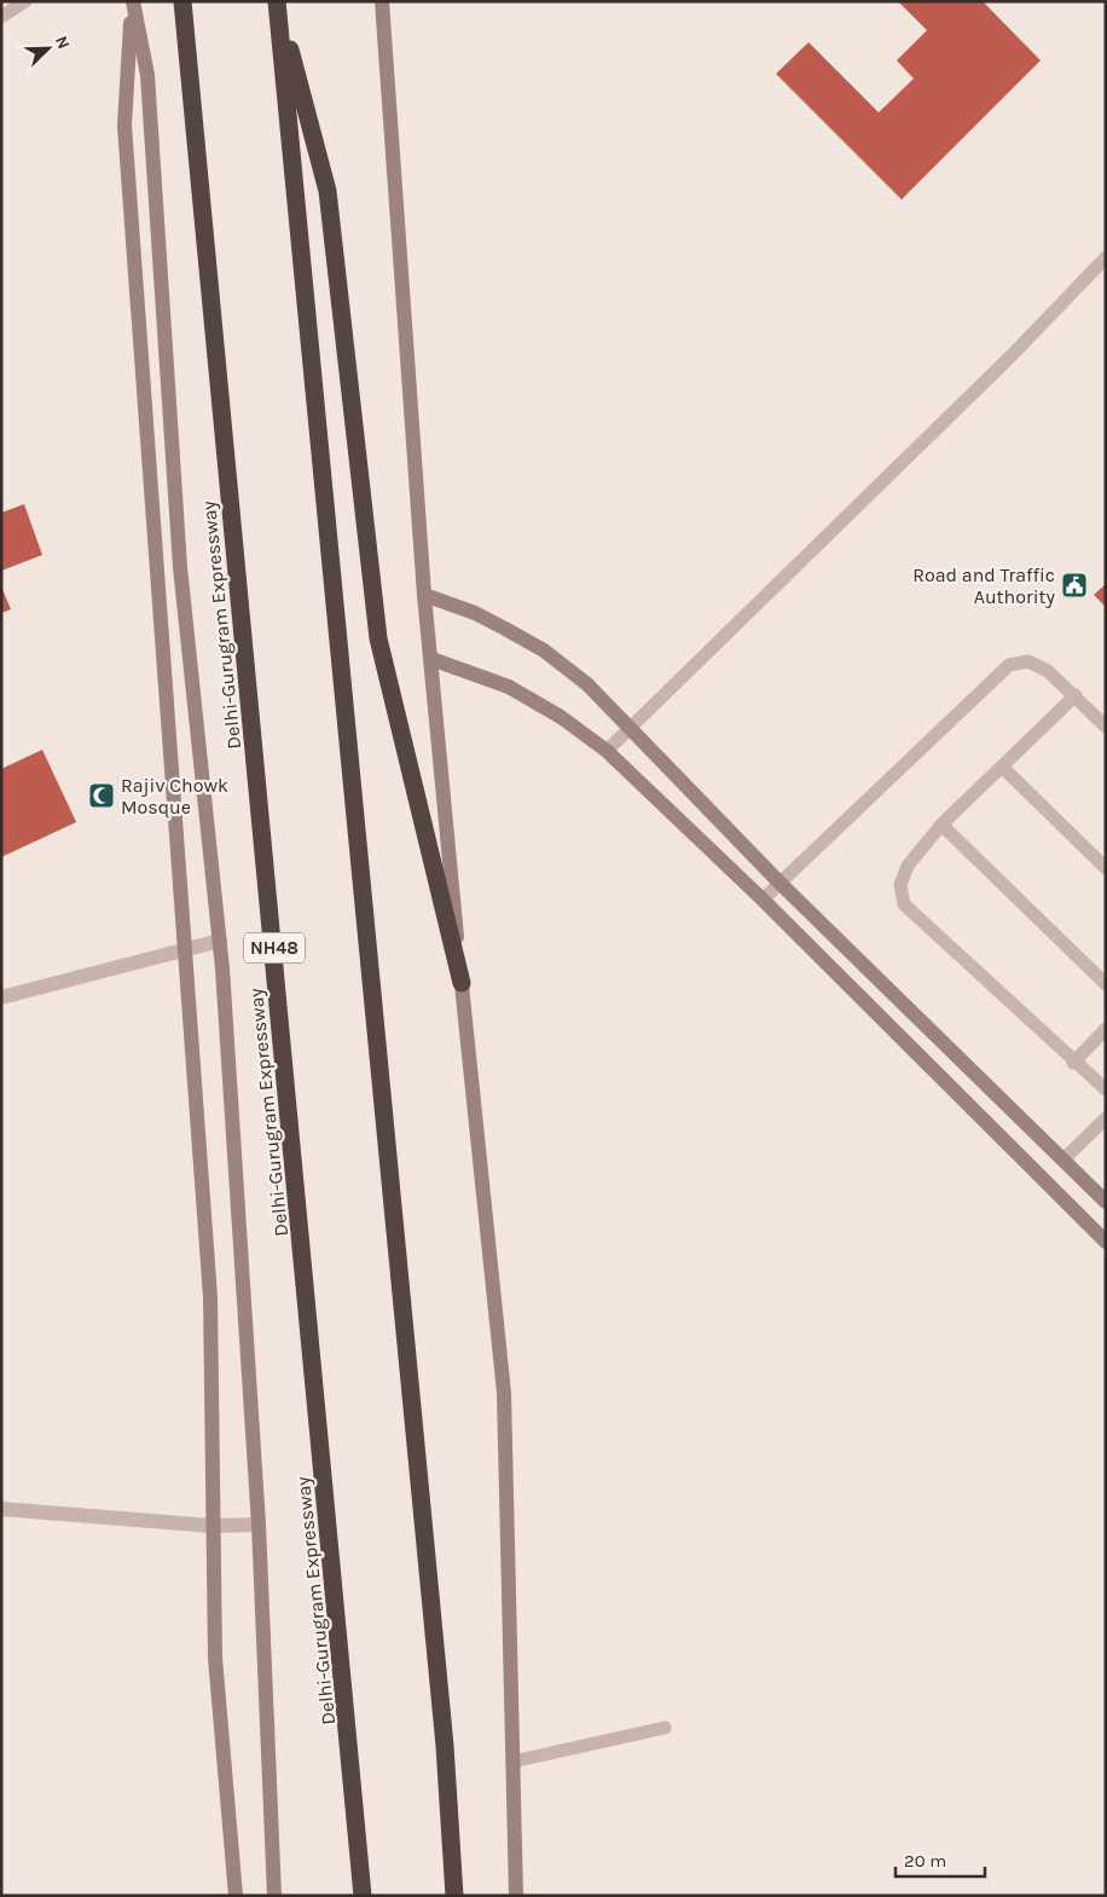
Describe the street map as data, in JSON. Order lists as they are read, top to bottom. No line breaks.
{"streets":{"highway":["Delhi-Gurugram Expressway","NH48"]},"places":{"public building":["Road and Traffic Authority"],"mosque":["Rajiv Chowk Mosque"]},"scale_bar":"20 m","north":"top right"}
